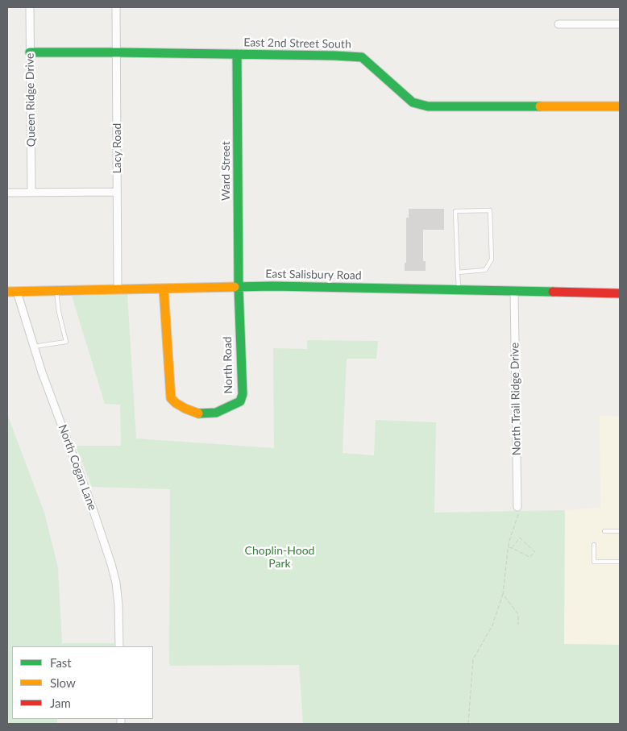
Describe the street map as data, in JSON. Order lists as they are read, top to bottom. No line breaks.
{"streets":{"street":["East 2nd Street South","Queen Ridge Drive","Lacy Road","Ward Street","East Salisbury Road","North Road","North Trail Ridge Drive","North Cogan Lane"]},"crossings":[["East 2nd Street South","Queen Ridge Drive"],["East 2nd Street South","Lacy Road"],["East 2nd Street South","Ward Street"],["Lacy Road","East Salisbury Road"],["Ward Street","East Salisbury Road"],["Ward Street","North Road"],["East Salisbury Road","North Road"],["East Salisbury Road","North Trail Ridge Drive"],["East Salisbury Road","North Cogan Lane"]],"parks":["Choplin-Hood Park"],"legend":["Fast","Slow","Jam"]}
